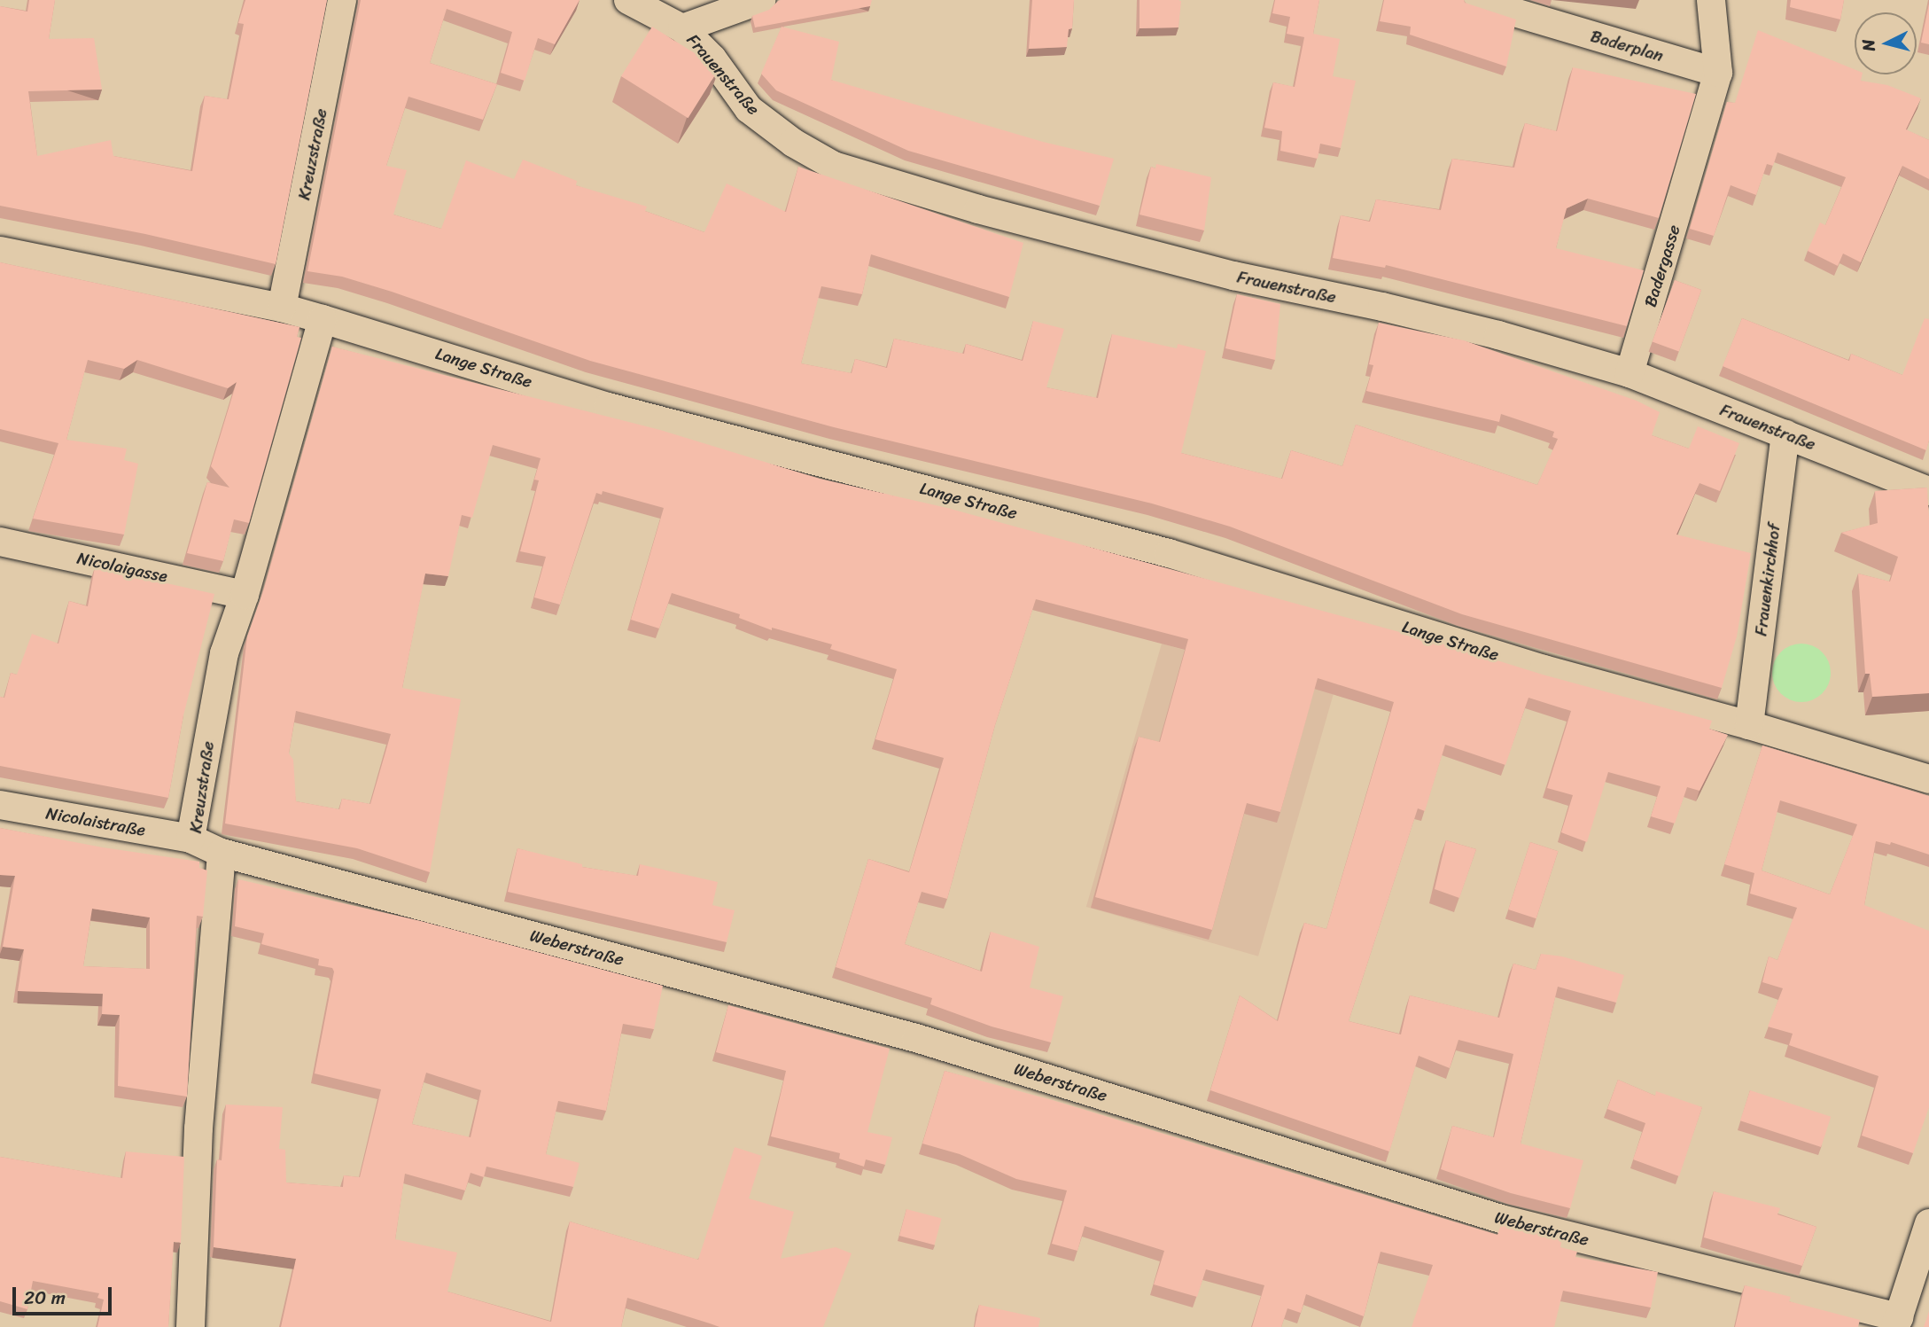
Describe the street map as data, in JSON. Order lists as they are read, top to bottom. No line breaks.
{"streets":{"street":["Baderplan","Frauenstraße","Kreuzstraße","Badergasse","Lange Straße","Nicolaigasse","Frauenkirchhof","Nicolaistraße","Weberstraße"]},"crossings":[["Baderplan","Badergasse"],["Frauenstraße","Badergasse"],["Frauenstraße","Frauenkirchhof"],["Kreuzstraße","Lange Straße"],["Kreuzstraße","Nicolaigasse"],["Kreuzstraße","Nicolaistraße"],["Kreuzstraße","Weberstraße"],["Lange Straße","Frauenkirchhof"]],"scale_bar":"20 m","north":"left"}
